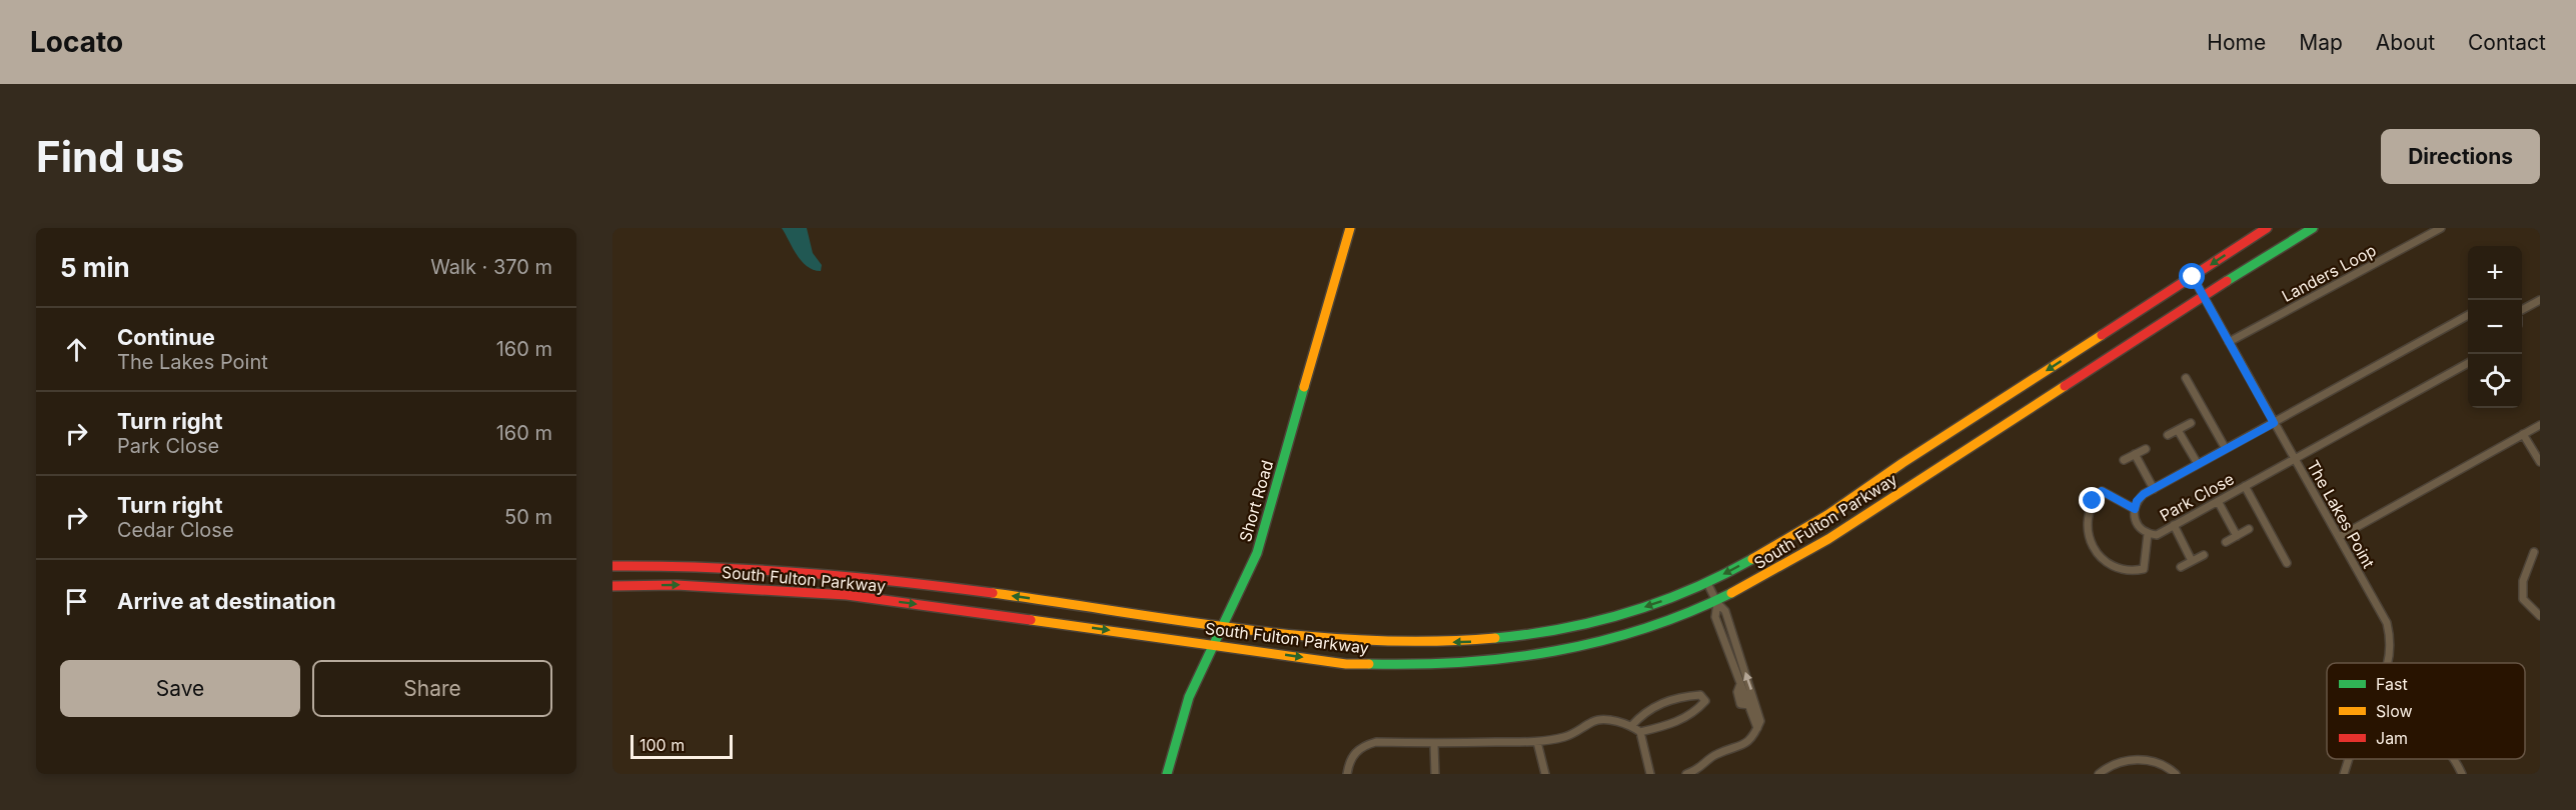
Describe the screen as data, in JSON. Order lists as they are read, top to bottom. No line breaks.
{"streets":{"main road":["Short Road","South Fulton Parkway"],"street":["Landers Loop","Park Close","The Lakes Point"]},"crossings":[["Landers Loop","The Lakes Point"],["Park Close","The Lakes Point"],["Short Road","South Fulton Parkway"],["The Lakes Point","South Fulton Parkway"]],"legend":["Fast","Slow","Jam"],"scale_bar":"100 m","page":{"header":"Locato","nav":["Home","Map","About","Contact"],"buttons":["Directions",["Save","Share"]],"title":"Find us","heading":["5 min","Walk · 370 m"],"map_buttons":["+","−"],"list":[["Continue","The Lakes Point","160 m"],["Turn right","Park Close","160 m"],["Turn right","Cedar Close","50 m"],"Arrive at destination"],"scale":"100 m"}}
